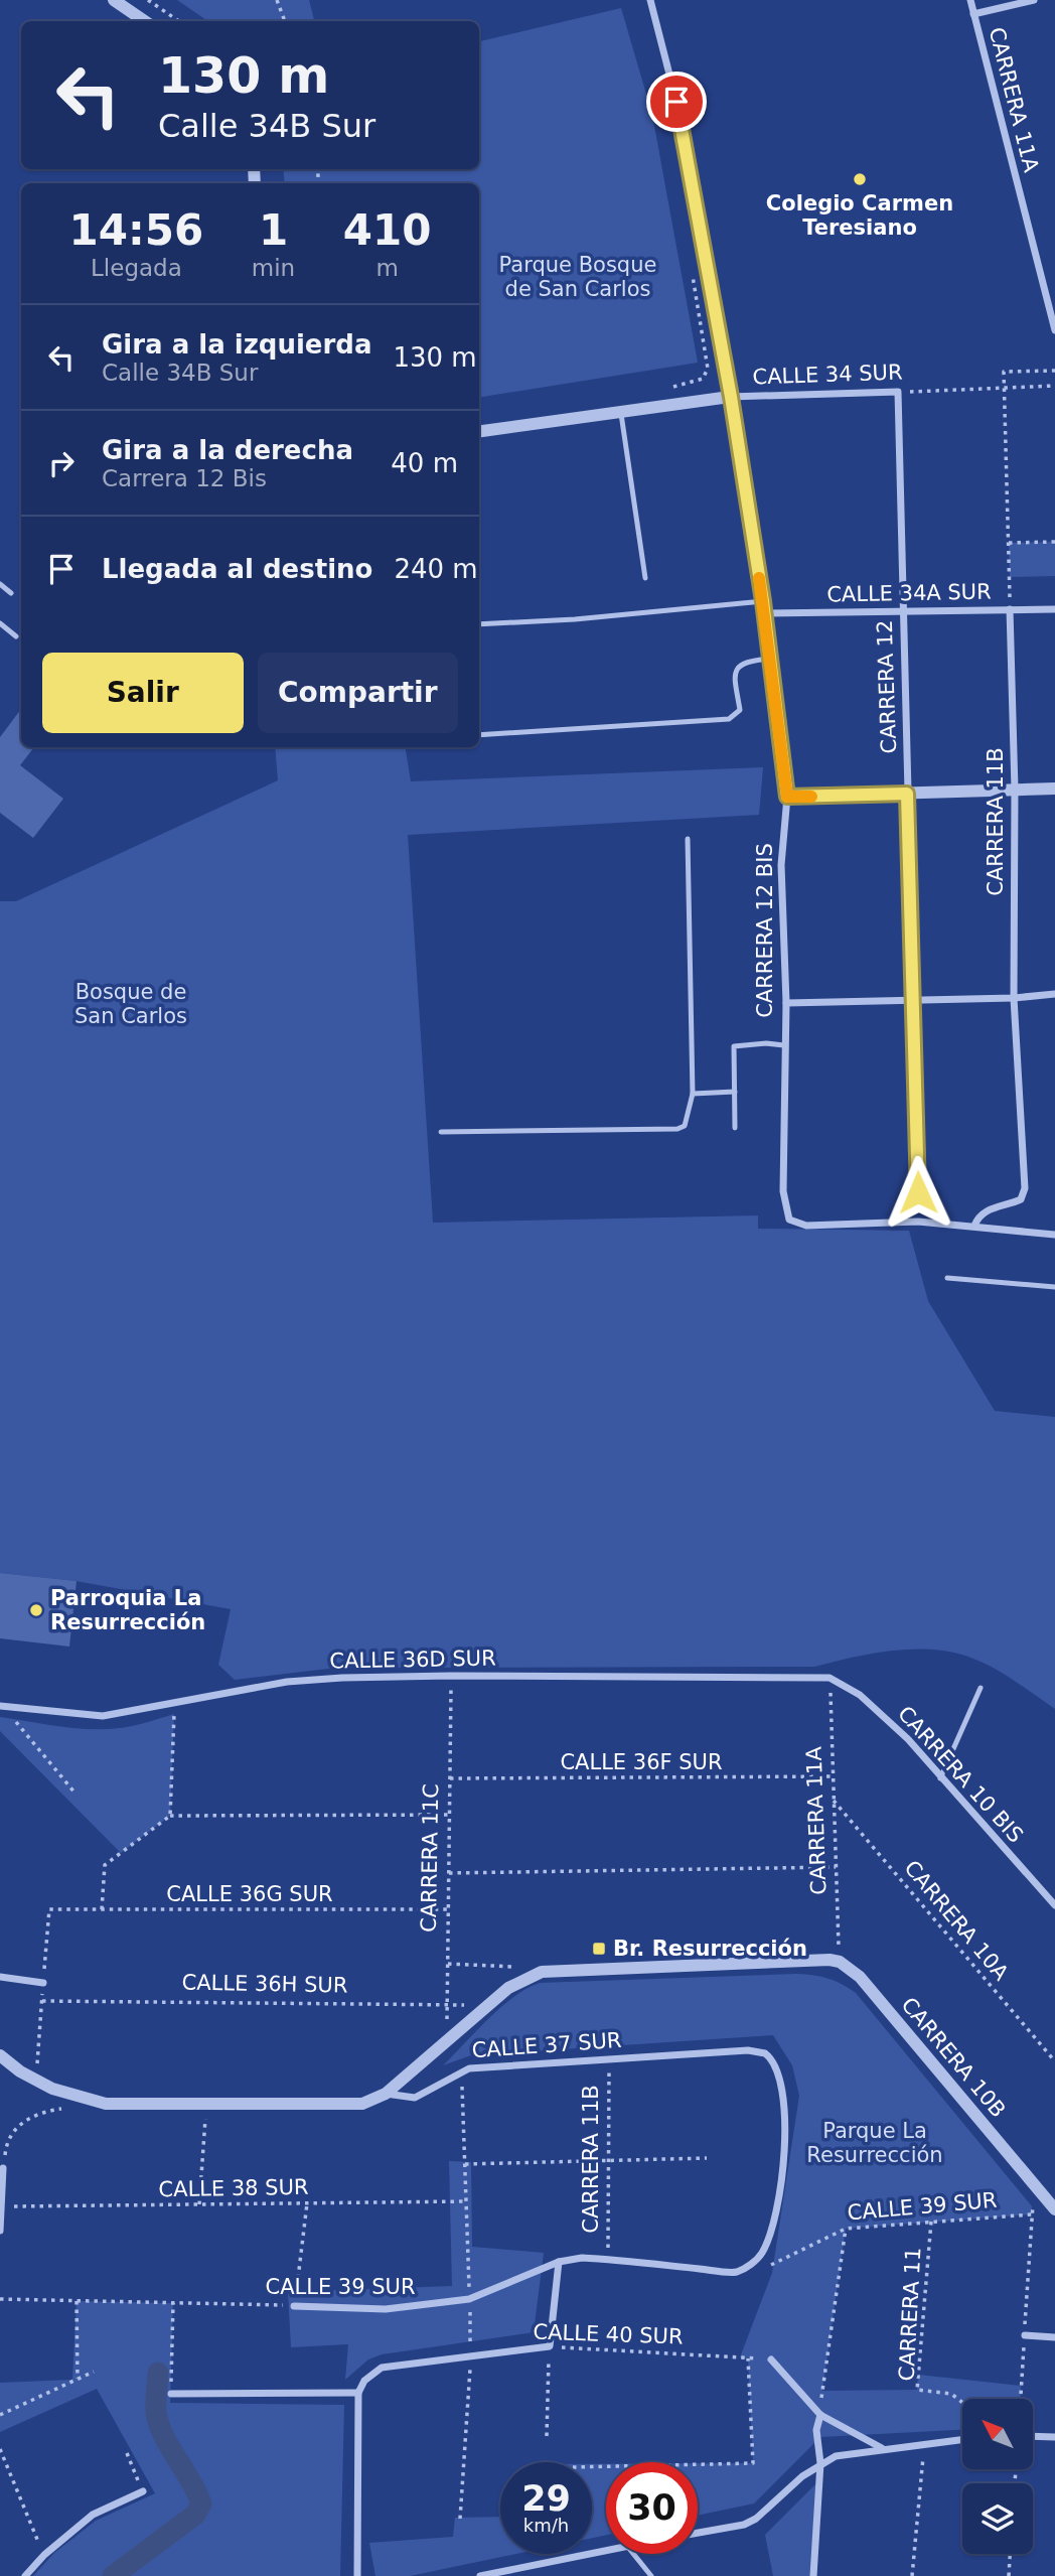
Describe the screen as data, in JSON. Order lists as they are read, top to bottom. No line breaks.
{"streets":{"street":["CARRERA 11A","CALLE 34 SUR","CALLE 34A SUR","CARRERA 12","CARRERA 11B","CARRERA 12 BIS","CALLE 36D SUR","CARRERA 10 BIS","CALLE 37 SUR","CARRERA 10B","CALLE 39 SUR","CALLE 40 SUR"],"path":["CALLE 36F SUR","CARRERA 11C","CALLE 36G SUR","CARRERA 10A","CALLE 36H SUR","CALLE 38 SUR","CARRERA 11"]},"crossings":[["CARRERA 11A","CALLE 36D SUR"],["CARRERA 11A","CALLE 36F SUR"],["CARRERA 11A","CARRERA 10 BIS"],["CARRERA 11A","CARRERA 10A"],["CARRERA 11A","CARRERA 10B"],["CALLE 34 SUR","CARRERA 12"],["CALLE 34 SUR","CARRERA 12 BIS"],["CALLE 34A SUR","CARRERA 12"],["CALLE 34A SUR","CARRERA 11B"],["CALLE 34A SUR","CARRERA 12 BIS"],["CARRERA 11B","CARRERA 12 BIS"],["CARRERA 11B","CALLE 37 SUR"],["CARRERA 11B","CALLE 39 SUR"],["CALLE 36D SUR","CARRERA 10 BIS"],["CALLE 36D SUR","CARRERA 11C"],["CALLE 36F SUR","CARRERA 11C"],["CARRERA 11C","CALLE 36G SUR"],["CARRERA 11C","CALLE 36H SUR"],["CALLE 37 SUR","CALLE 39 SUR"],["CALLE 39 SUR","CARRERA 11"]],"parks":["Parque Bosque de San Carlos","Bosque de San Carlos","Parque La Resurrección"],"places":{"other":["Colegio Carmen Teresiano","Parroquia La Resurrección"],"transit":["Br. Resurrección"]},"north":"top left","page":{"turn":["130 m","Calle 34B Sur"],"eta":["14:56","Llegada","1","min","410","m"],"list":[{"name":"Gira a la izquierda","note":"Calle 34B Sur","value":"130 m"},{"name":"Gira a la derecha","note":"Carrera 12 Bis","value":"40 m"},{"name":"Llegada al destino","value":"240 m"}],"buttons":["Salir","Compartir"],"speed":"29 km/h","limit":"30"}}
